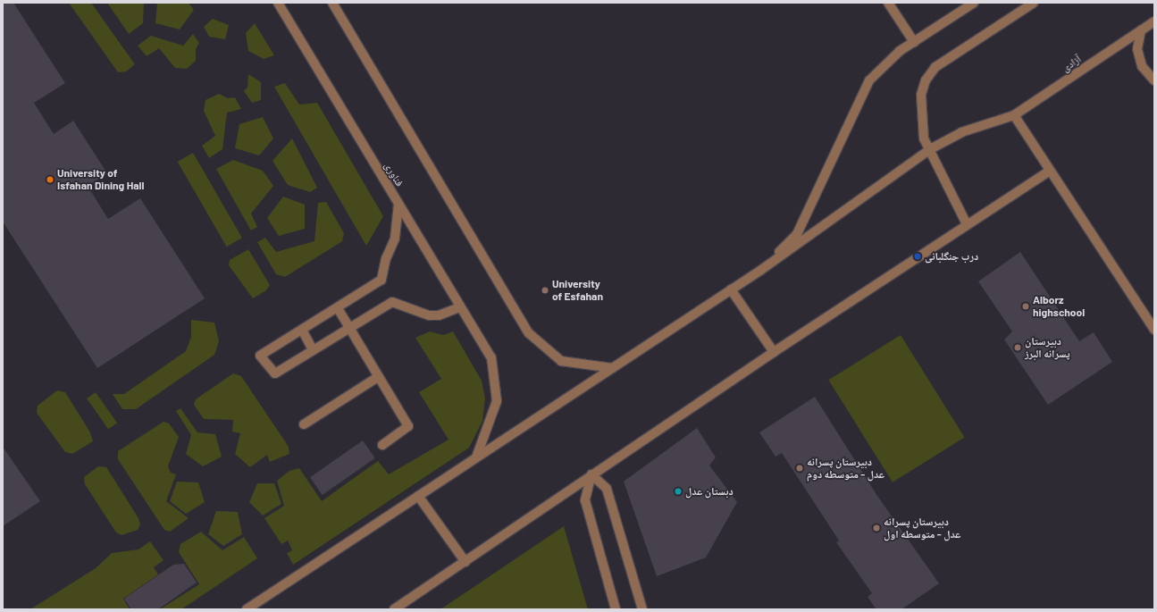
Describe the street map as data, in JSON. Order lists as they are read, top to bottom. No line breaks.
{"streets":{"street":["آزادی","فناوری"]},"places":["University of Isfahan Dining Hall","درب جنگلبانی","University of Esfahan","Alborz highschool","دبیرستان پسرانه البرز","دبیرستان پسرانه عدل - متوسطه دوم","دبستان عدل","دبیرستان پسرانه عدل - متوسطه اول"]}
